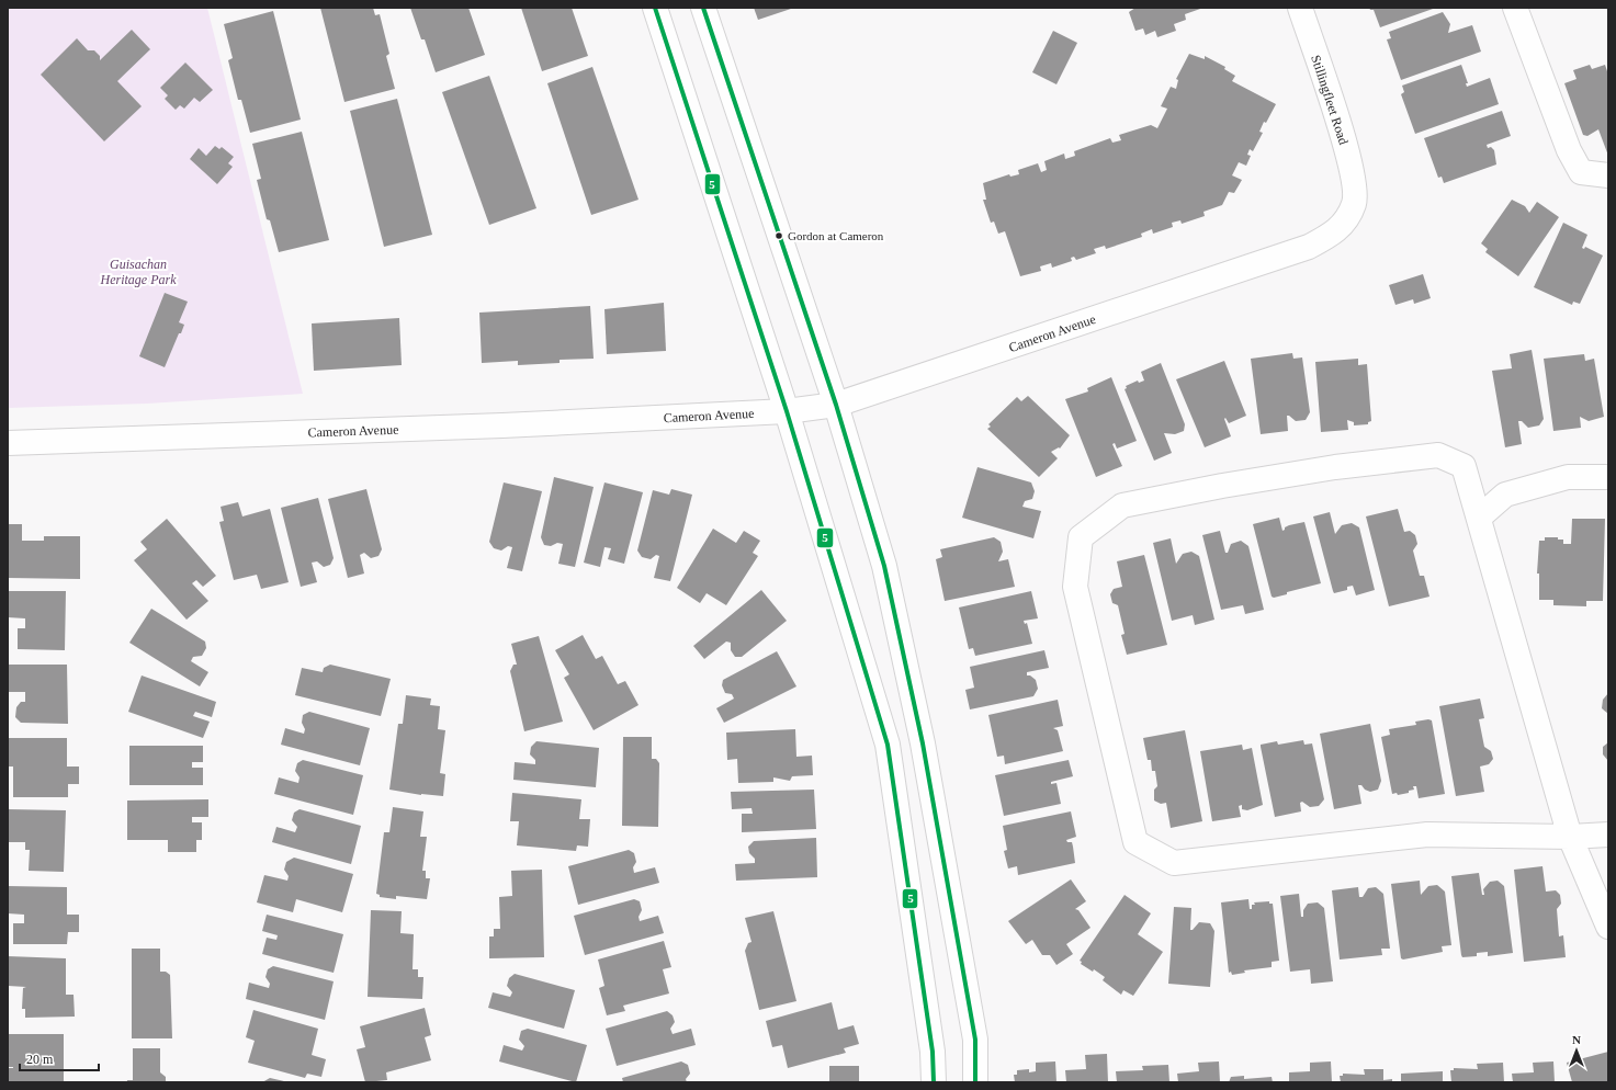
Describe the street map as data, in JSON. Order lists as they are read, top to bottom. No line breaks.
{"streets":{"street":["Stillingfleet Road","Cameron Avenue"]},"crossings":[["Stillingfleet Road","Cameron Avenue"]],"parks":["Guisachan Heritage Park"],"places":["Gordon at Cameron"],"lines":["transit line 5"],"scale_bar":"20 m","north":"top"}
